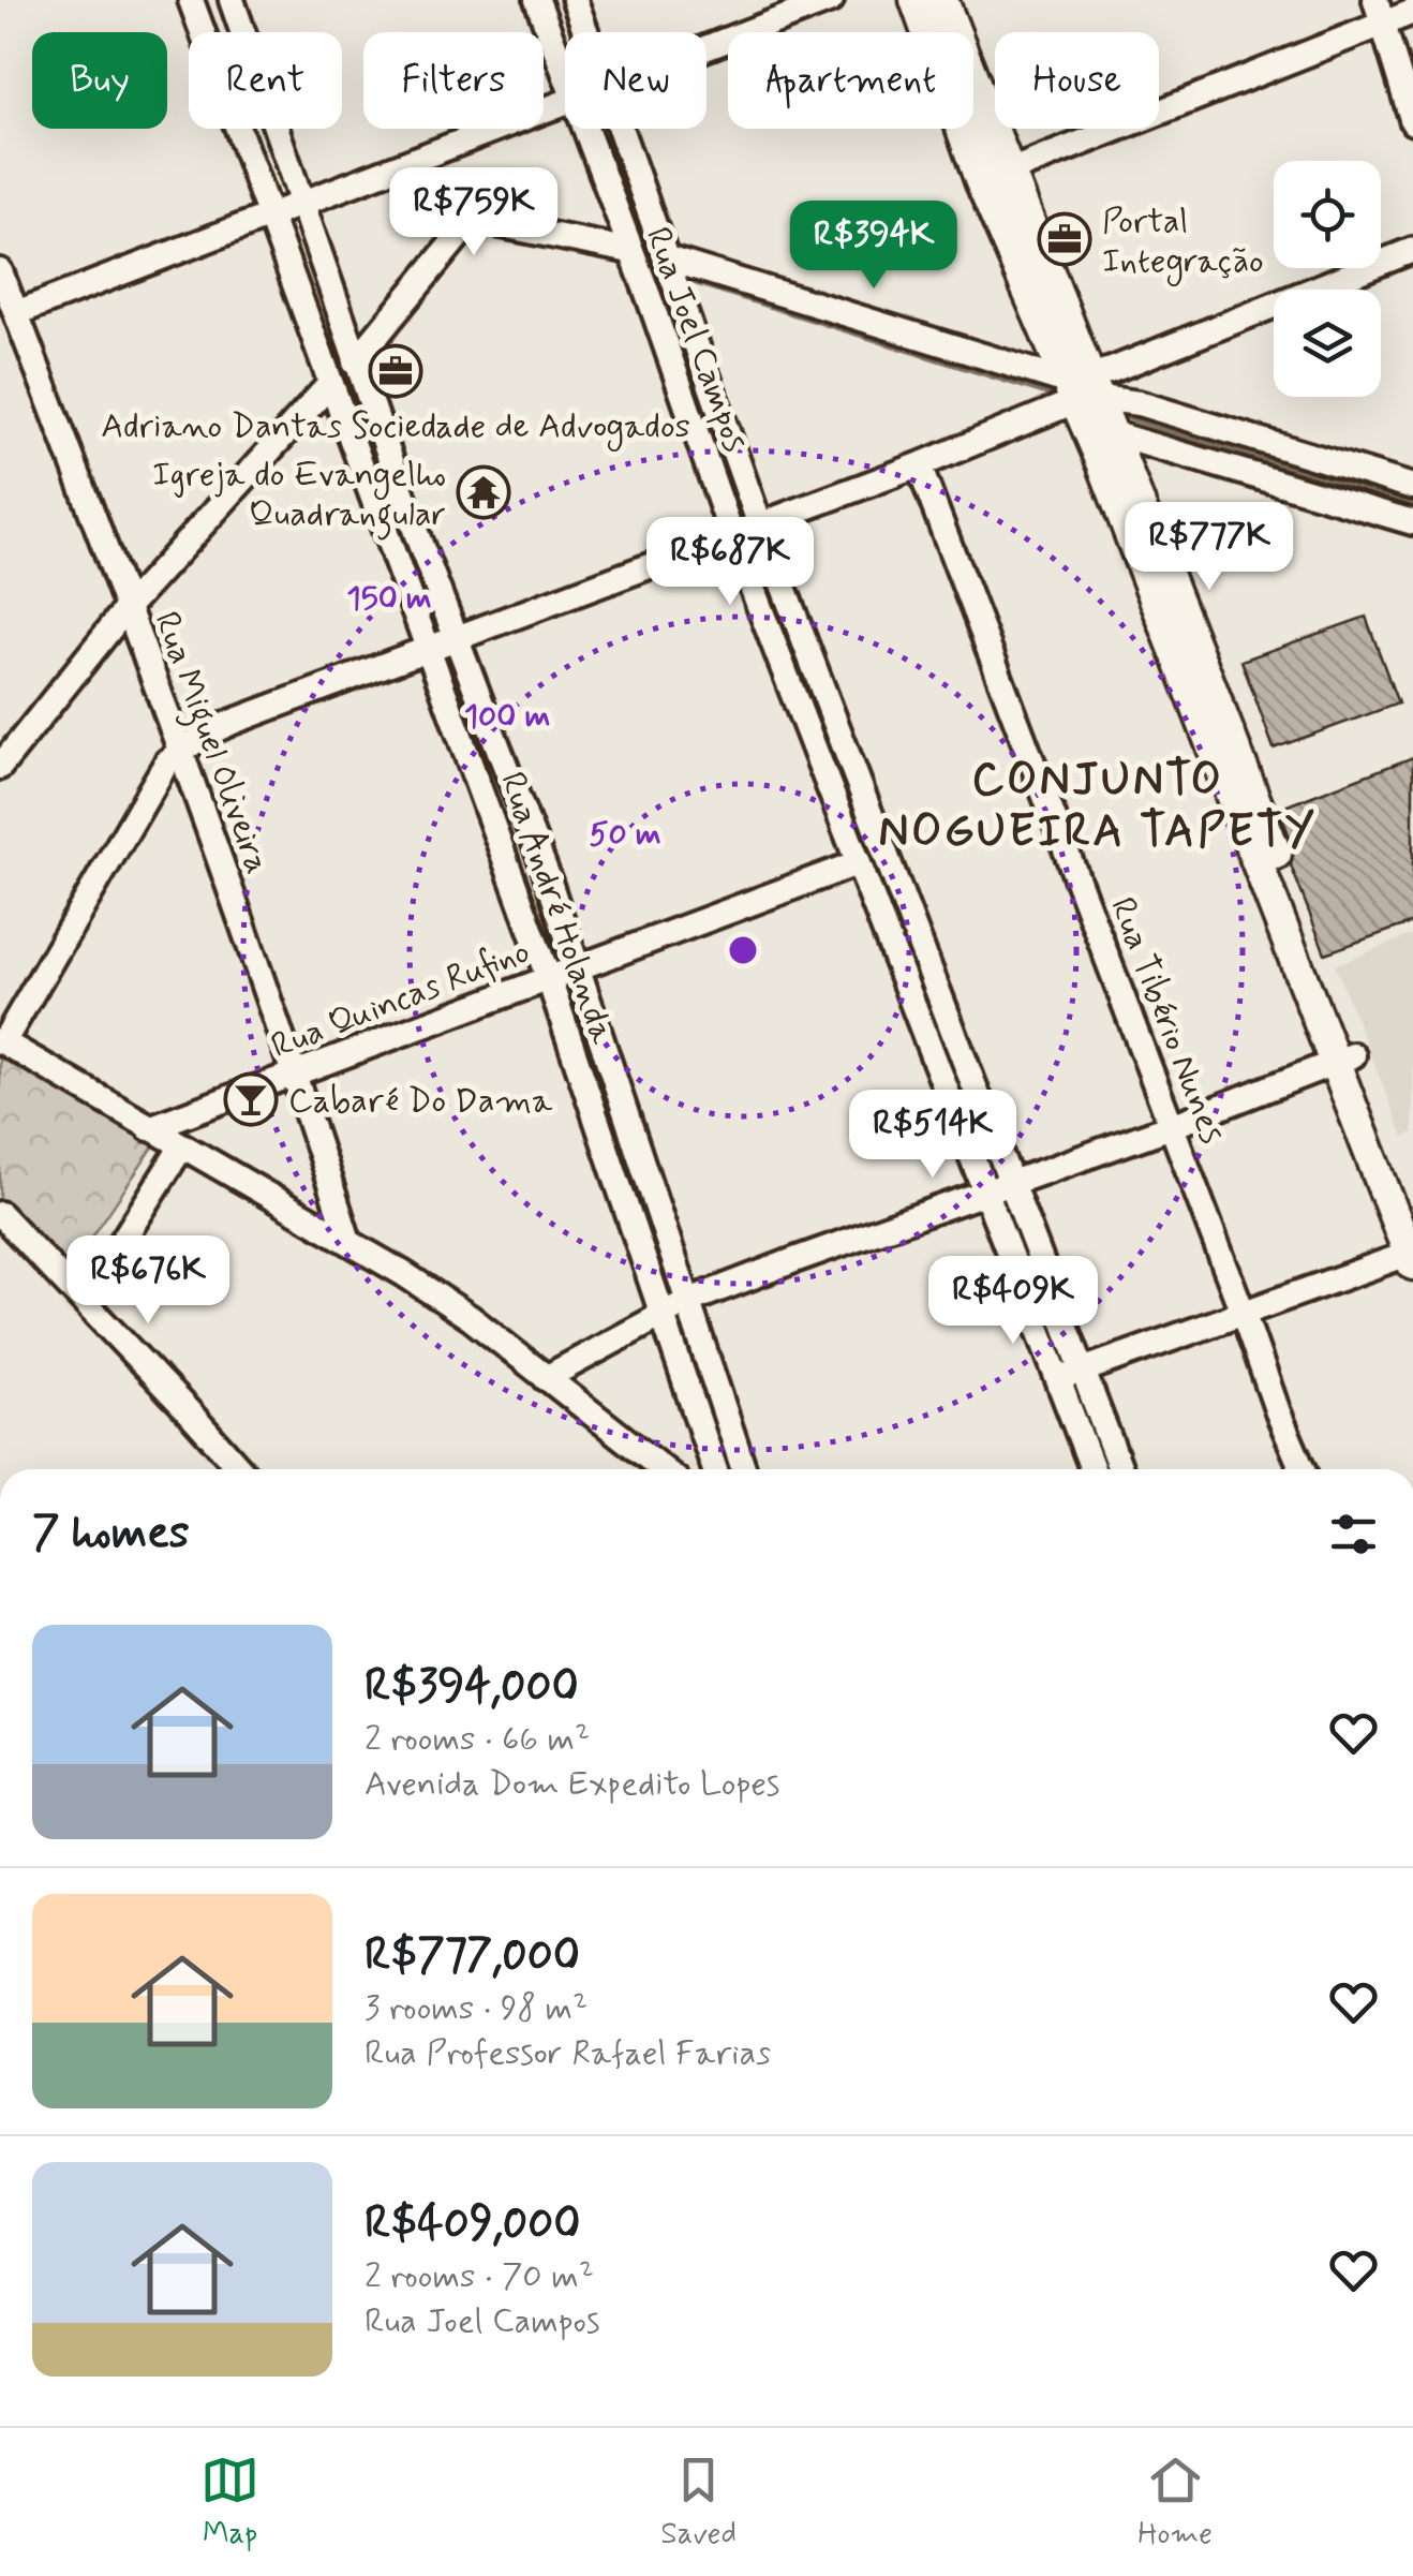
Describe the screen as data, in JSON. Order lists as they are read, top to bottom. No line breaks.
{"streets":{"street":["Rua Joel Campos","Rua Miguel Oliveira","Rua André Holanda","Rua Quincas Rufino","Rua Tibério Nunes"]},"crossings":[["Rua Joel Campos","Rua Quincas Rufino"],["Rua Miguel Oliveira","Rua Quincas Rufino"],["Rua André Holanda","Rua Quincas Rufino"]],"districts":["CONJUNTO NOGUEIRA TAPETY"],"places":{"office":["Portal Integração","Adriano Dantas Sociedade de Advogados"],"temple":["Igreja do Evangelho Quadrangular"],"bar":["Cabaré Do Dama"]},"page":{"chip":["Buy","Rent","Filters","New","Apartment","House"],"price":["R$759K","R$394K","R$777K","R$687K","R$514K","R$676K","R$409K"],"heading":"7 homes","list":[{"name":"R$394,000","note":"2 rooms · 66 m² · Avenida Dom Expedito Lopes"},{"name":"R$777,000","note":"3 rooms · 98 m² · Rua Professor Rafael Farias"},{"name":"R$409,000","note":"2 rooms · 70 m² · Rua Joel Campos"}],"tabs":["Map","Saved","Home"]},"rings":["150 m","100 m","50 m"]}
